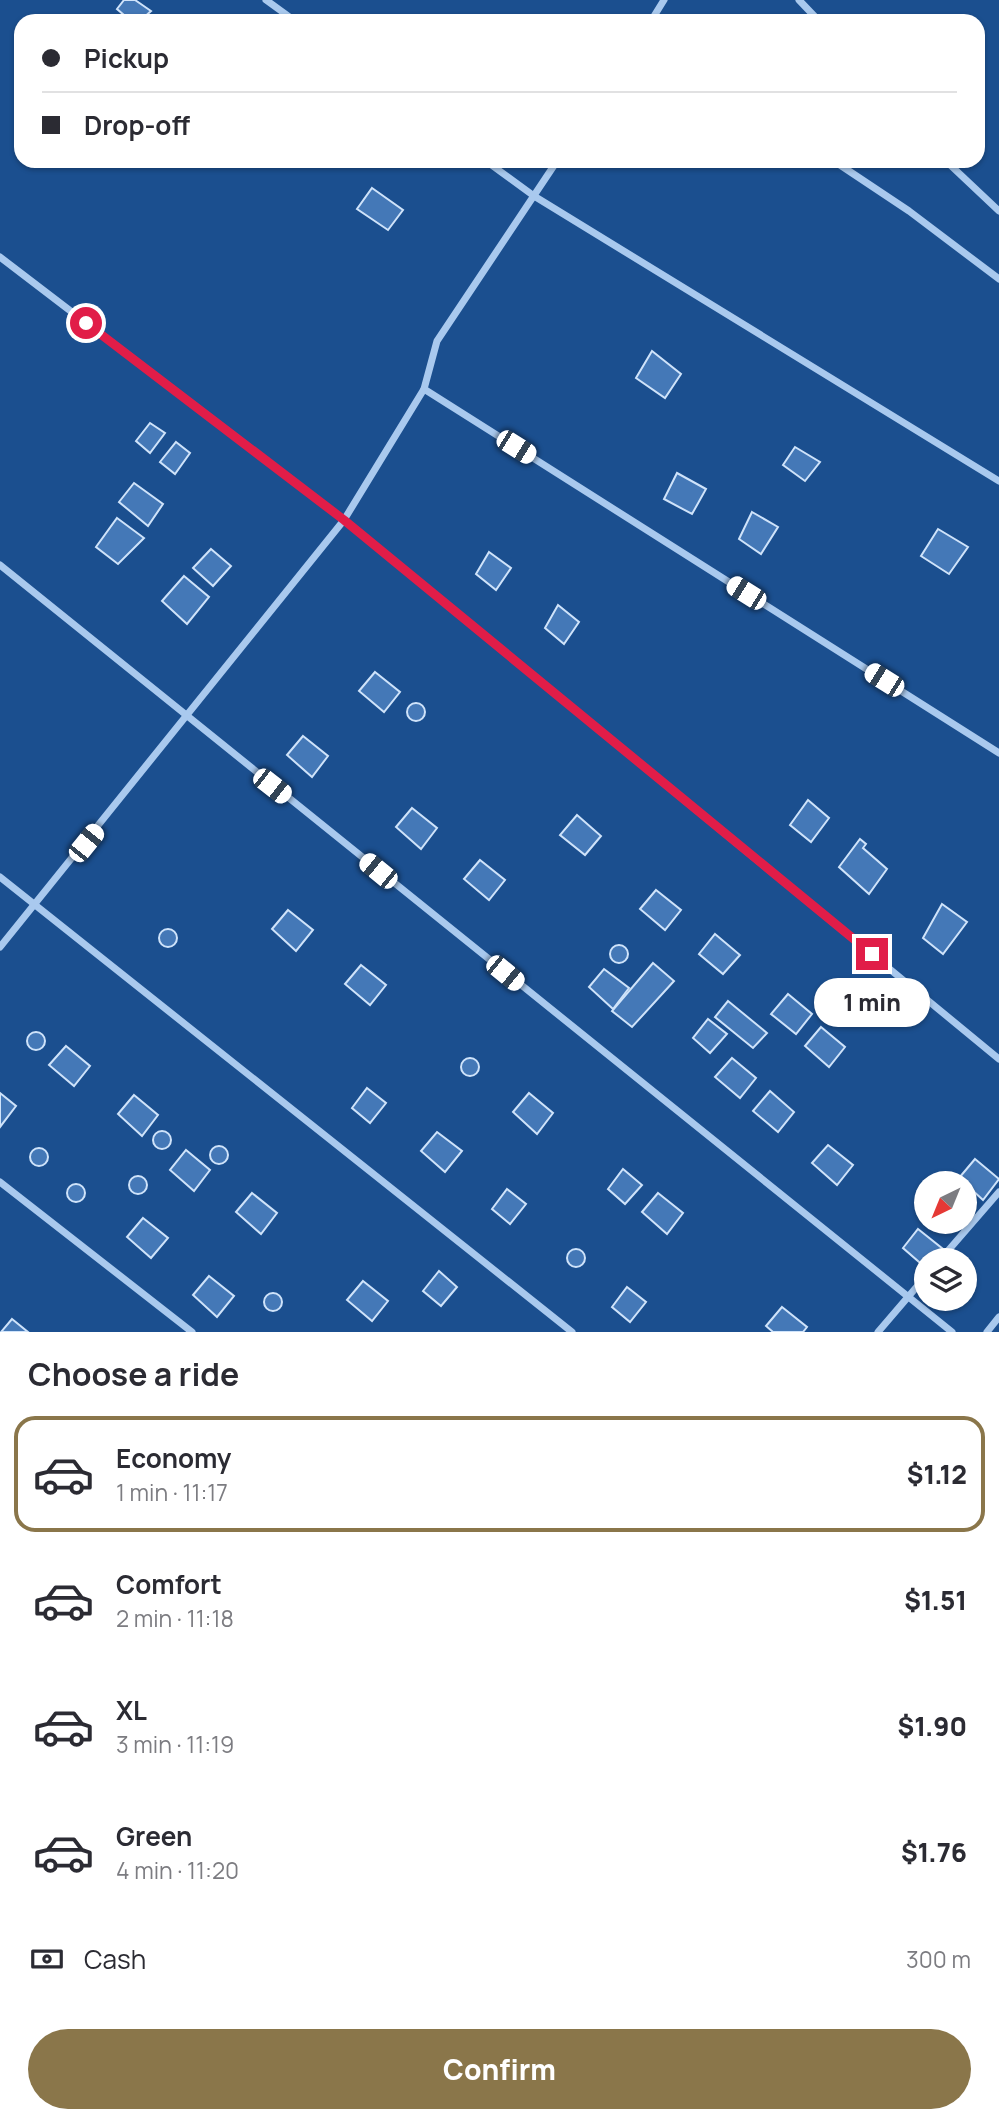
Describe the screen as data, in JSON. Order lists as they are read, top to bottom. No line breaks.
{"north":"bottom left","page":{"banner":["Pickup","Drop-off"],"bubble":"1 min","heading":"Choose a ride","list":[{"name":"Economy","note":"1 min · 11:17","value":"$1.12"},{"name":"Comfort","note":"2 min · 11:18","value":"$1.51"},{"name":"XL","note":"3 min · 11:19","value":"$1.90"},{"name":"Green","note":"4 min · 11:20","value":"$1.76"}],"pay":["Cash","300 m"],"buttons":"Confirm"}}
